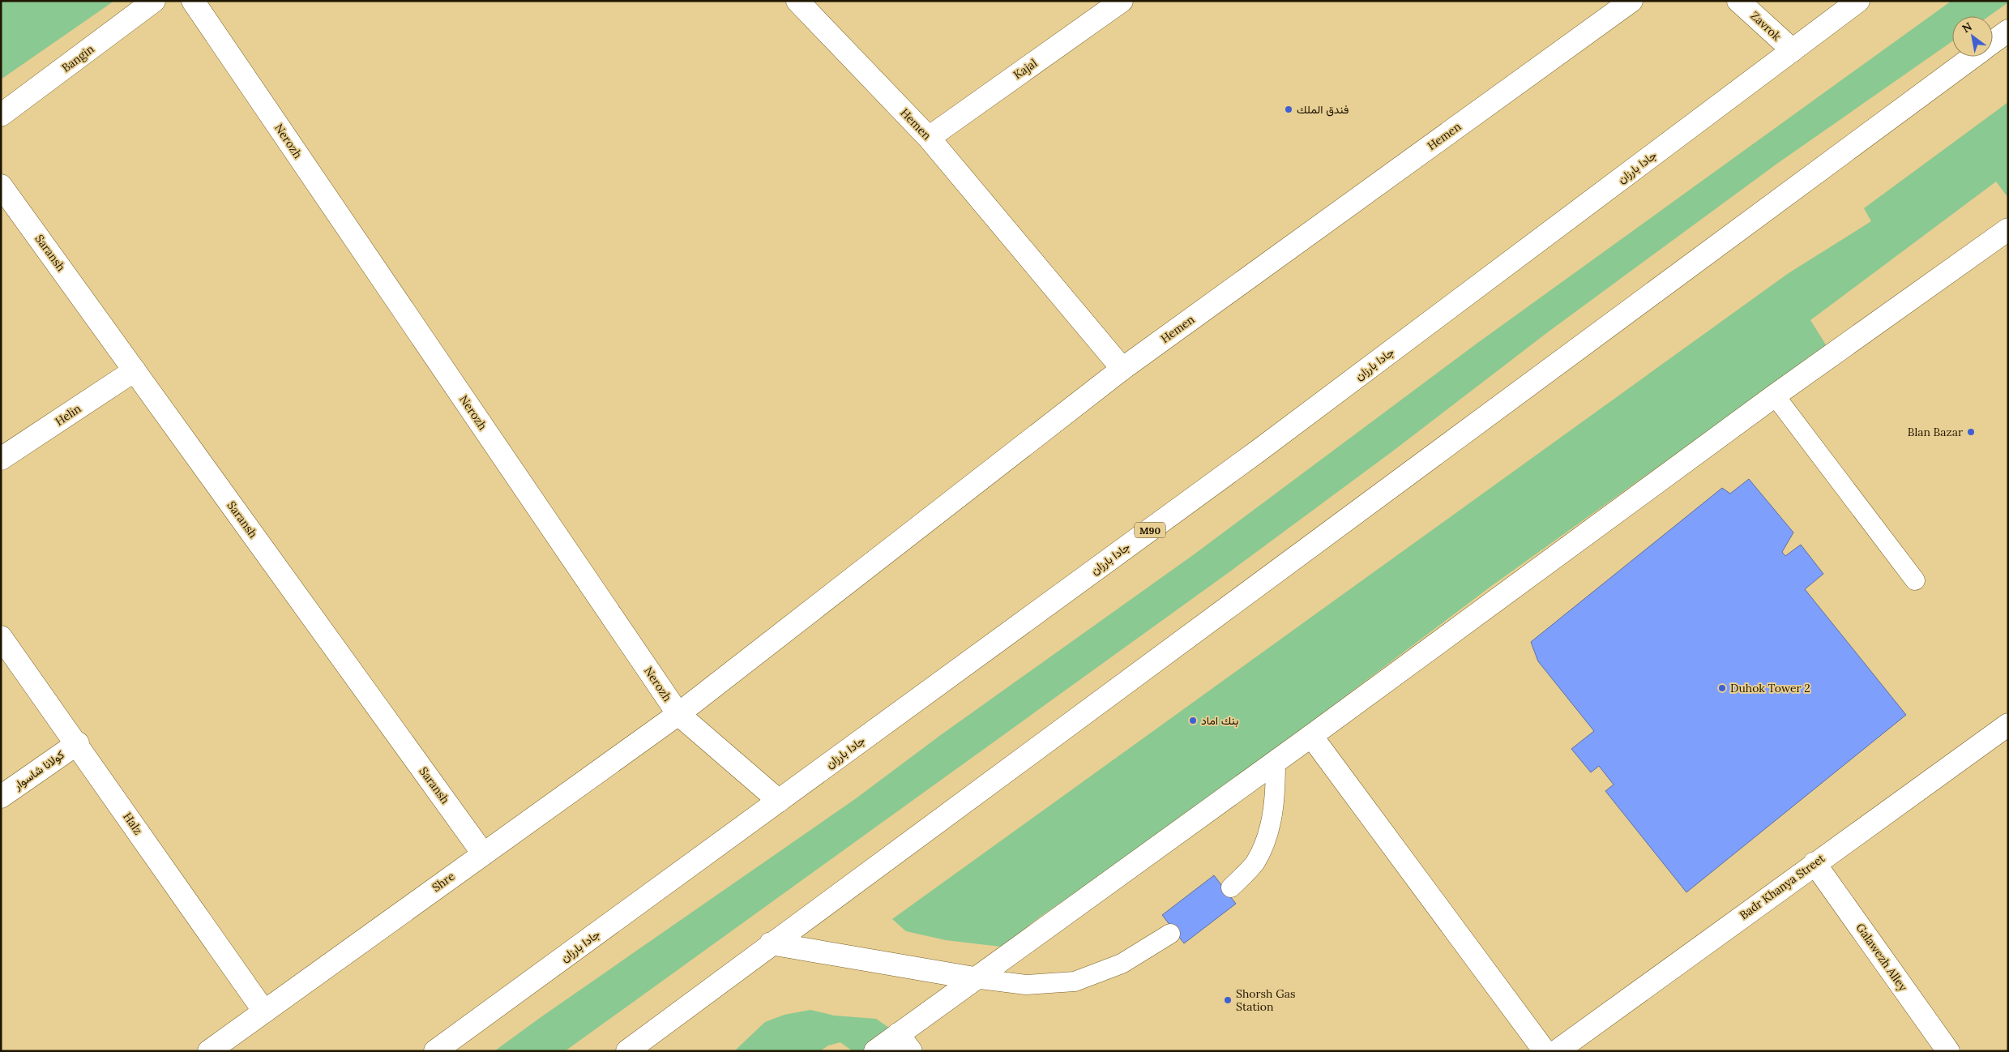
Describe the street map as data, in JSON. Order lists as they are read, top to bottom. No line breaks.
{"streets":{"main road":["Zavrok","Bangin","Kajal","Hemen","Nerozh","جادا بارزان","Saransh","Helin","M90","كولانا شاسوار","Halz","Shre","Badr Khanya Street","Galawezh Alley"]},"crossings":[["Zavrok","جادا بارزان"],["Kajal","Hemen"],["Hemen","Shre"],["Nerozh","جادا بارزان"],["Nerozh","Shre"],["Saransh","Helin"],["Saransh","Shre"],["كولانا شاسوار","Halz"],["Halz","Shre"],["Badr Khanya Street","Galawezh Alley"]],"places":["فندق الملك","Blan Bazar","Duhok Tower 2","بنك اماد","Shorsh Gas Station"],"north":"top left"}
